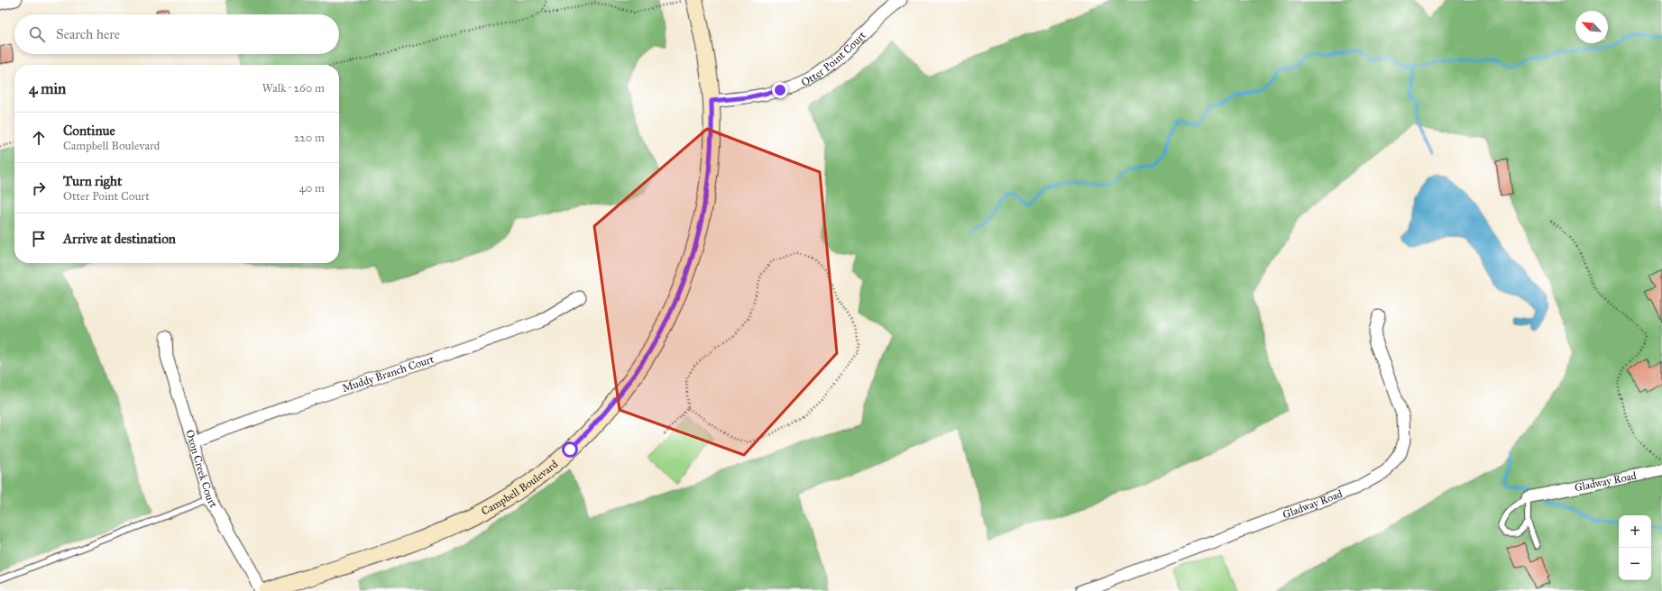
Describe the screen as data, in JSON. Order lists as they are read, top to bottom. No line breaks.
{"streets":{"street":["Otter Point Court","Muddy Branch Court","Oxon Creek Court","Gladway Road","Campbell Boulevard"]},"crossings":[["Otter Point Court","Campbell Boulevard"],["Muddy Branch Court","Oxon Creek Court"]],"north":"top left","page":{"search":"Search here","heading":["4 min","Walk · 260 m"],"list":[["Continue","Campbell Boulevard","220 m"],["Turn right","Otter Point Court","40 m"],"Arrive at destination"],"map_buttons":["+","−"]}}
